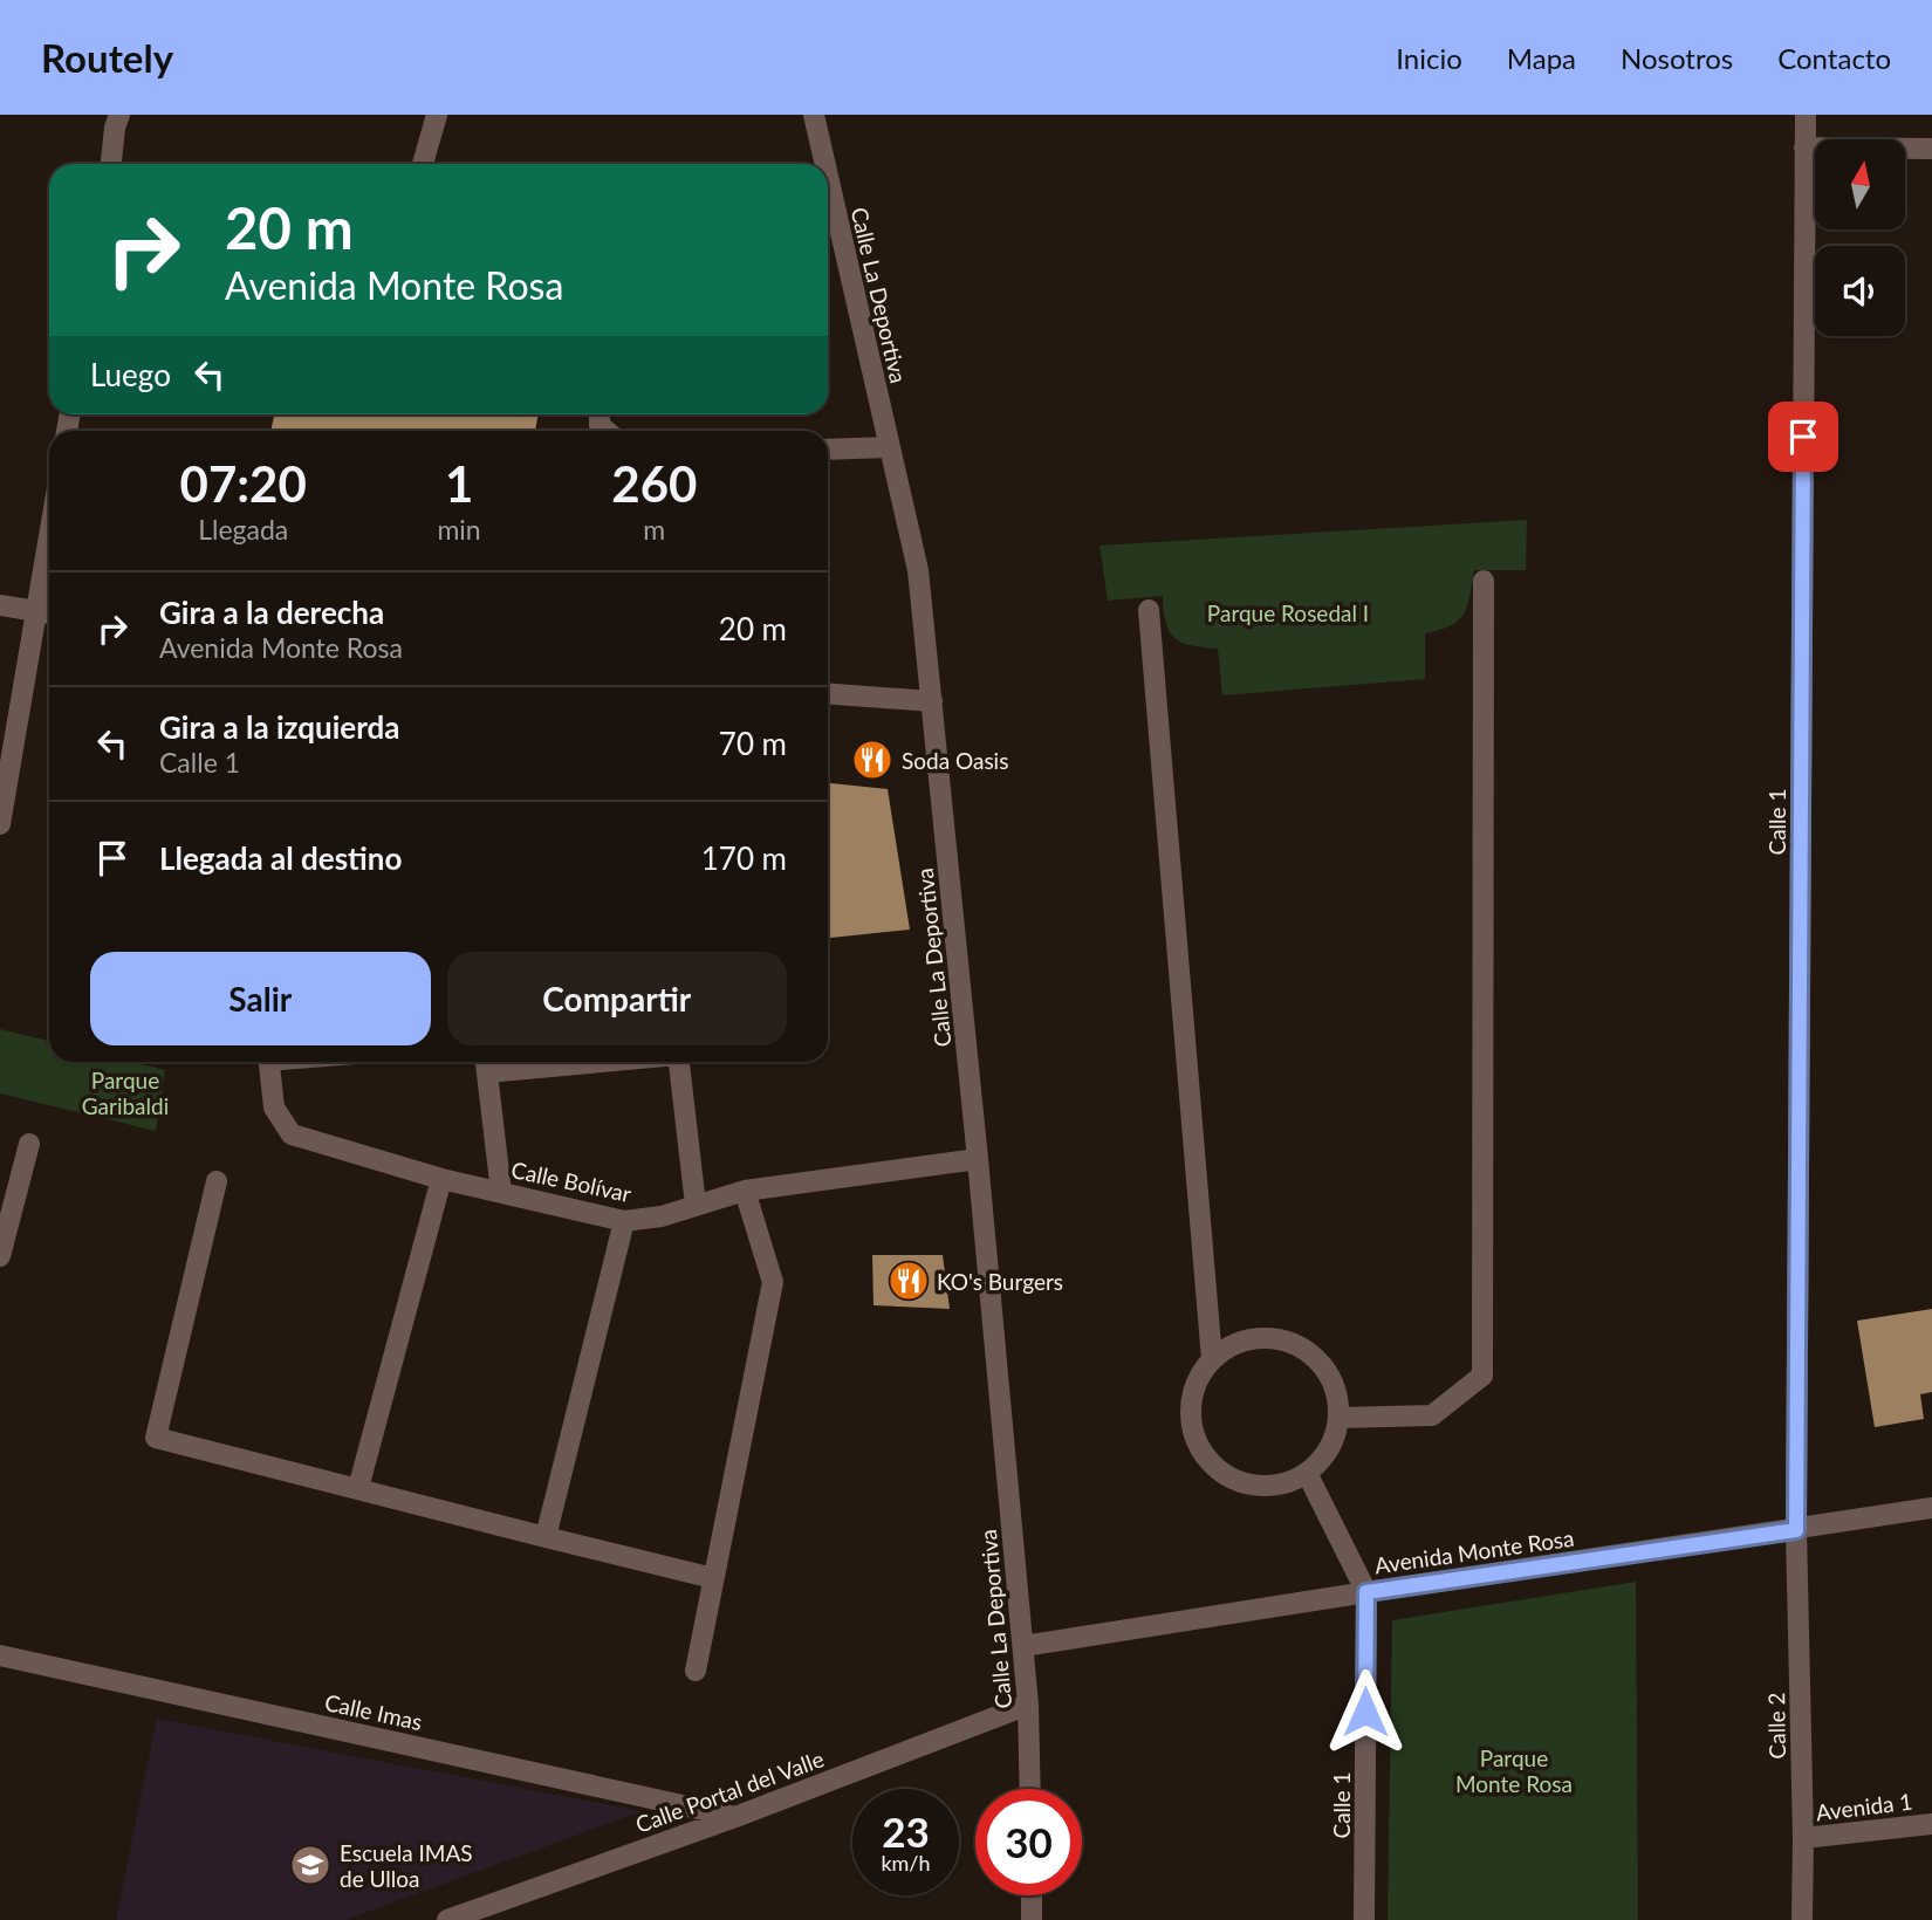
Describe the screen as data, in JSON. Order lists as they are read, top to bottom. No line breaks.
{"streets":{"street":["Calle La Deportiva","Calle 1","Calle Bolívar","Avenida Monte Rosa","Calle Imas","Calle 2","Calle Portal del Valle","Avenida 1"]},"crossings":[["Calle La Deportiva","Calle Bolívar"],["Calle La Deportiva","Avenida Monte Rosa"],["Calle La Deportiva","Calle Portal del Valle"],["Calle 1","Avenida Monte Rosa"],["Calle 1","Calle 2"],["Avenida Monte Rosa","Calle 2"],["Calle Imas","Calle Portal del Valle"],["Calle 2","Avenida 1"]],"parks":["Parque Rosedal I","Parque Garibaldi","Parque Monte Rosa"],"places":{"restaurant":["Soda Oasis","KO's Burgers"],"school or university":["Escuela IMAS de Ulloa"]},"north":"top","page":{"header":"Routely","nav":["Inicio","Mapa","Nosotros","Contacto"],"turn":["20 m","Avenida Monte Rosa"],"then":"Luego","eta":["07:20","Llegada","1","min","260","m"],"list":[{"name":"Gira a la derecha","note":"Avenida Monte Rosa","value":"20 m"},{"name":"Gira a la izquierda","note":"Calle 1","value":"70 m"},{"name":"Llegada al destino","value":"170 m"}],"buttons":["Salir","Compartir"],"speed":"23 km/h","limit":"30"}}
